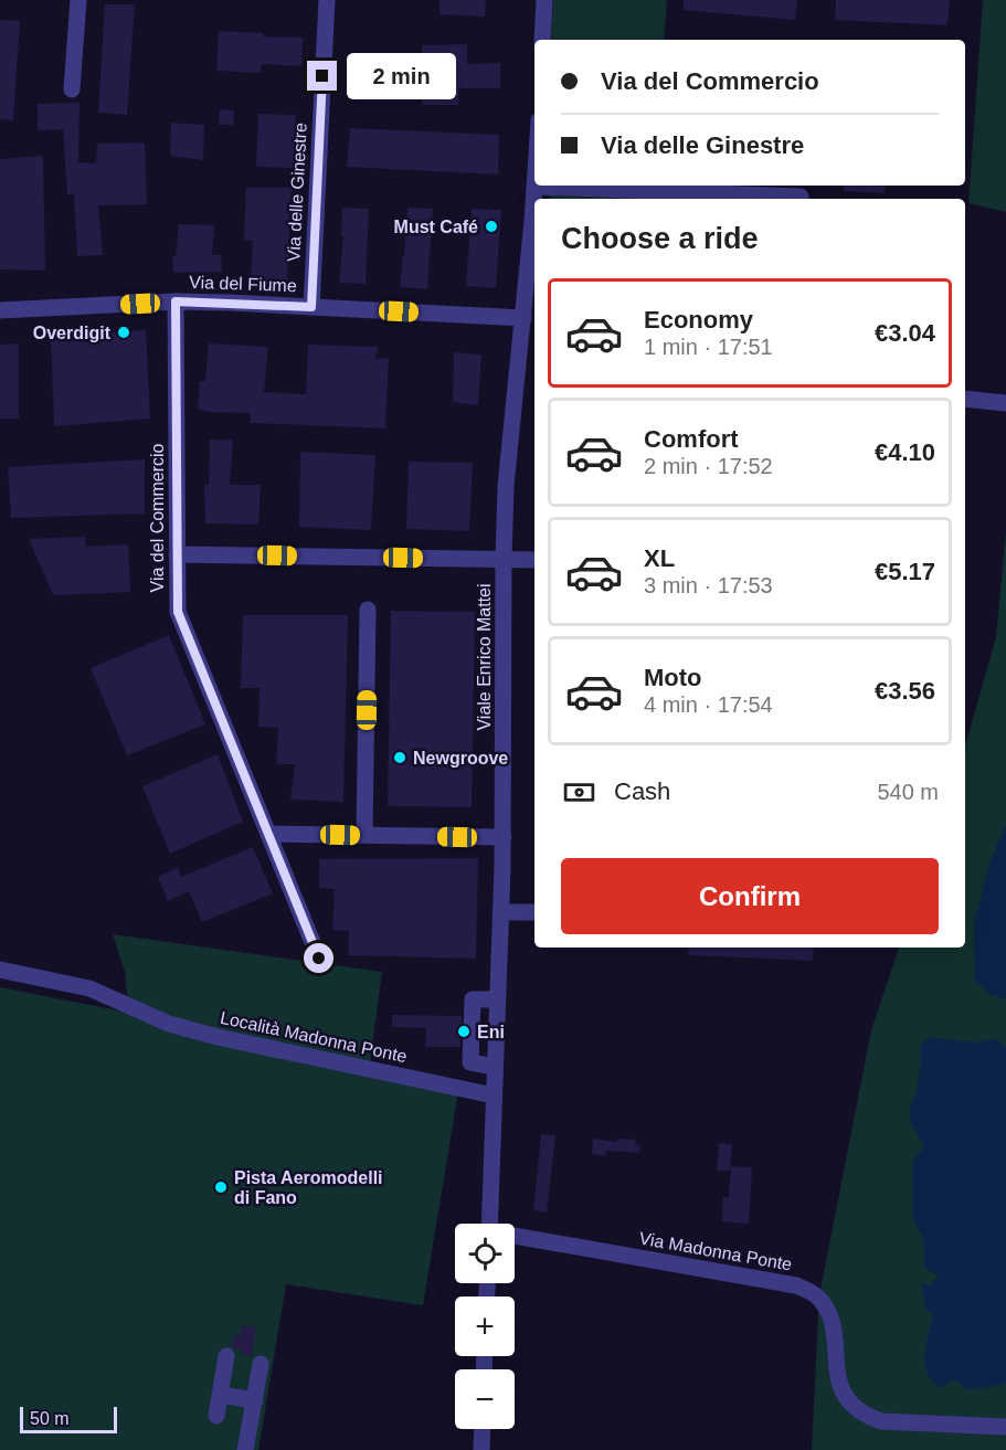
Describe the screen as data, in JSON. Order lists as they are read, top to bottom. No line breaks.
{"streets":{"street":["Via delle Ginestre","Via del Fiume","Via del Commercio","Viale Enrico Mattei","Località Madonna Ponte","Via Madonna Ponte"]},"crossings":[["Via delle Ginestre","Via del Fiume"],["Via del Fiume","Via del Commercio"],["Via del Fiume","Viale Enrico Mattei"],["Viale Enrico Mattei","Località Madonna Ponte"]],"places":["Must Café","Overdigit","Newgroove","Eni","Pista Aeromodelli di Fano"],"scale_bar":"50 m","page":{"banner":["Via del Commercio","Via delle Ginestre"],"bubble":"2 min","heading":"Choose a ride","list":[{"name":"Economy","note":"1 min · 17:51","value":"€3.04"},{"name":"Comfort","note":"2 min · 17:52","value":"€4.10"},{"name":"XL","note":"3 min · 17:53","value":"€5.17"},{"name":"Moto","note":"4 min · 17:54","value":"€3.56"}],"pay":["Cash","540 m"],"buttons":"Confirm","map_buttons":["+","−"],"scale":"50 m"}}
